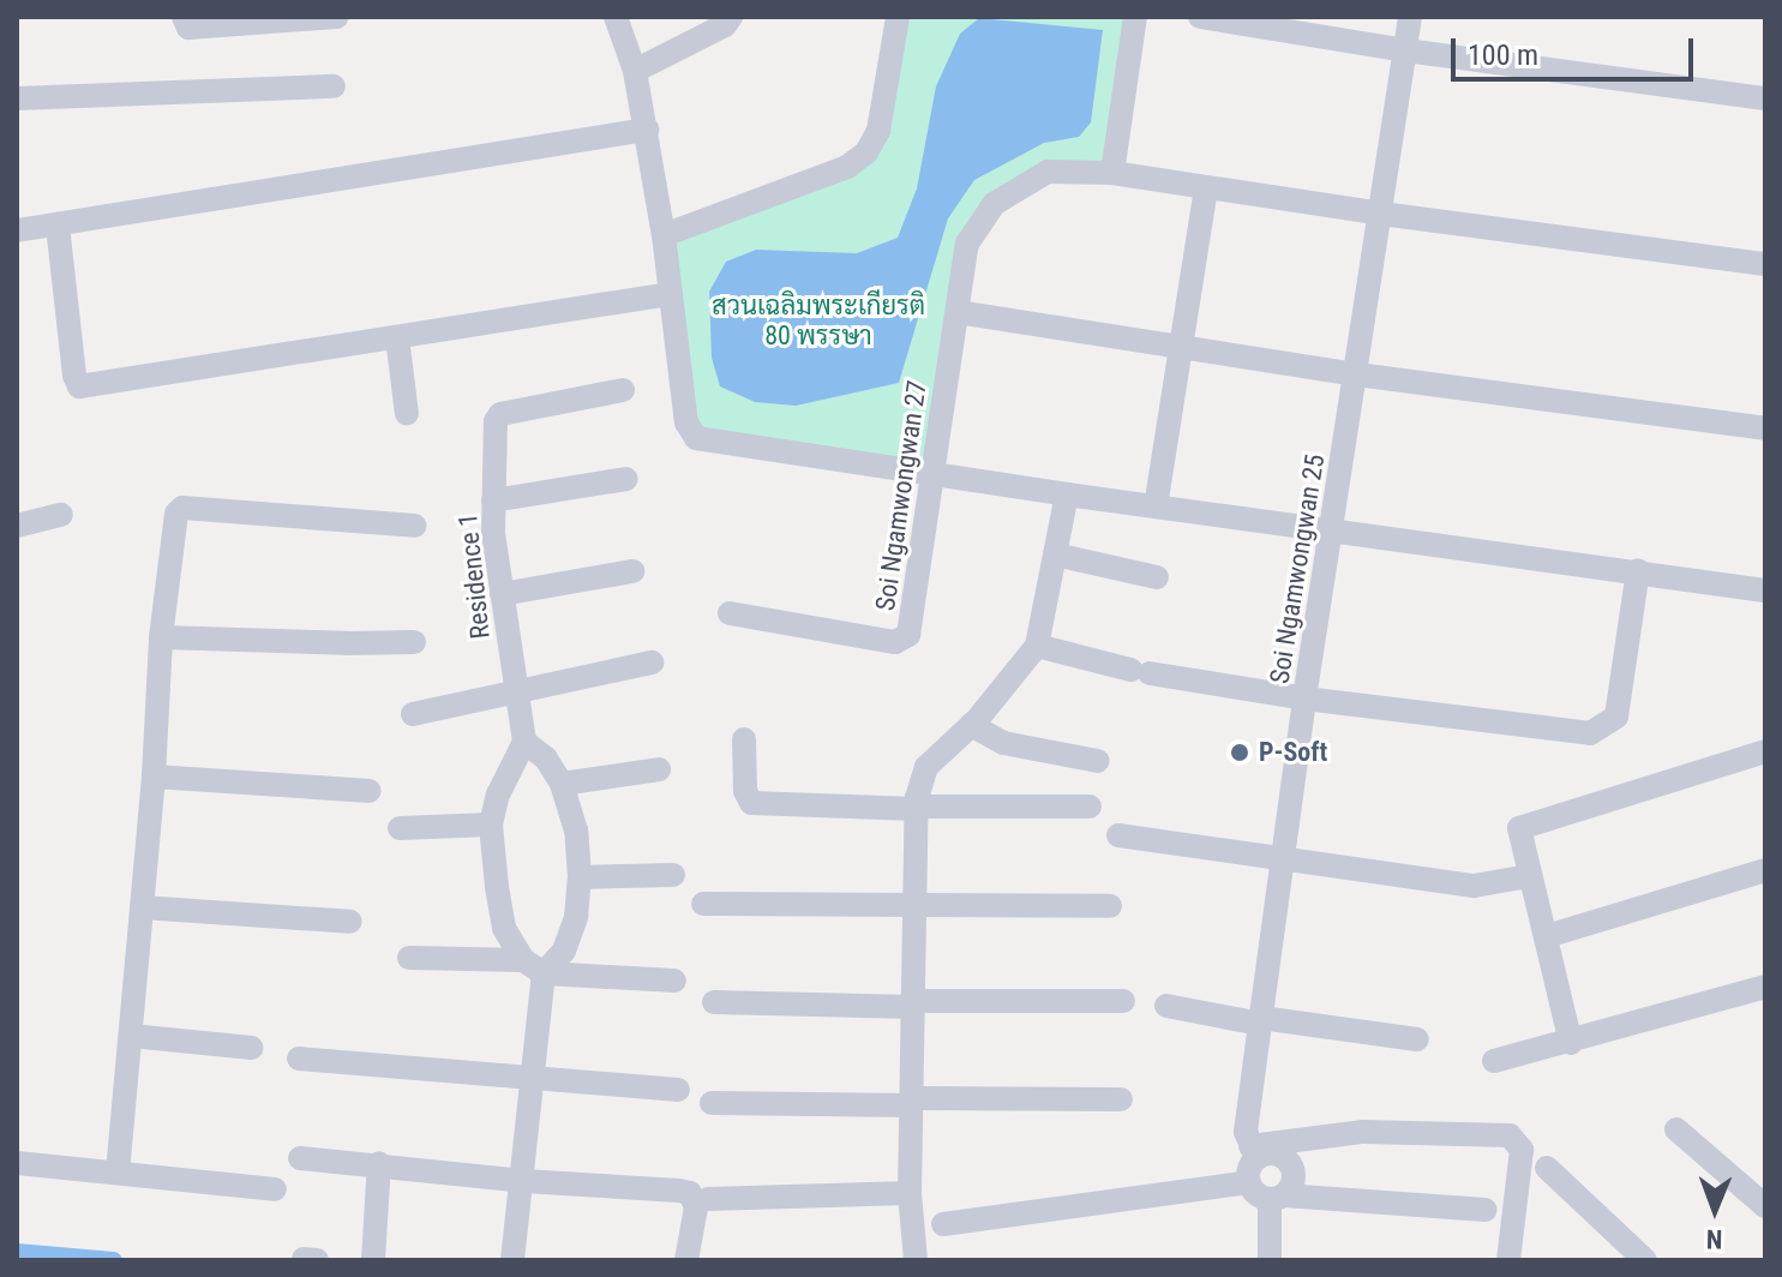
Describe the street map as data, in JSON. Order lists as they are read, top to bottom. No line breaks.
{"streets":{"street":["Soi Ngamwongwan 27","Soi Ngamwongwan 25","Residence 1"]},"crossings":[["Soi Ngamwongwan 27","Soi Ngamwongwan 25"]],"parks":["สวนเฉลิมพระเกียรติ 80 พรรษา"],"places":["P-Soft"],"scale_bar":"100 m","north":"bottom"}
